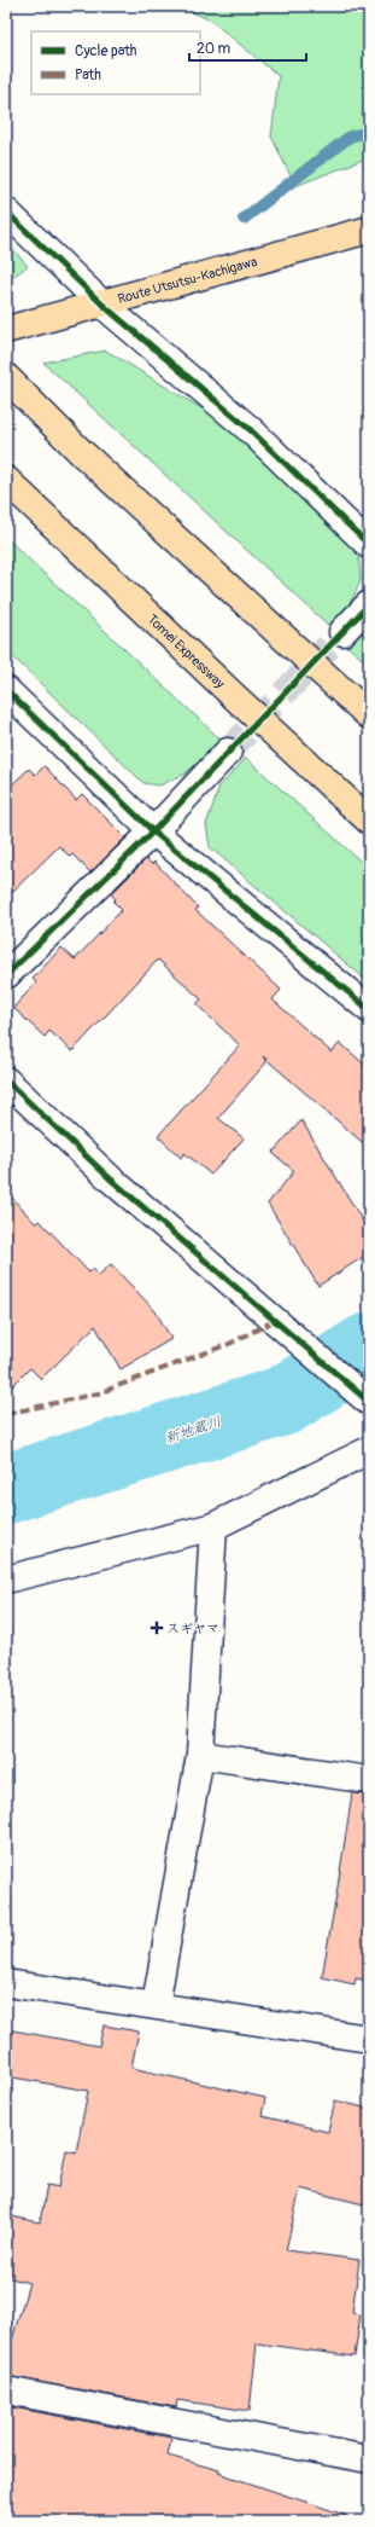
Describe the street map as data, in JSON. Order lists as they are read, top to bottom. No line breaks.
{"streets":{"main road":["Route Utsutsu-Kachigawa","Tomei Expressway"]},"water":["新地蔵川"],"places":{"health":["スギヤマ"]},"legend":["Cycle path","Path"],"scale_bar":"20 m"}
